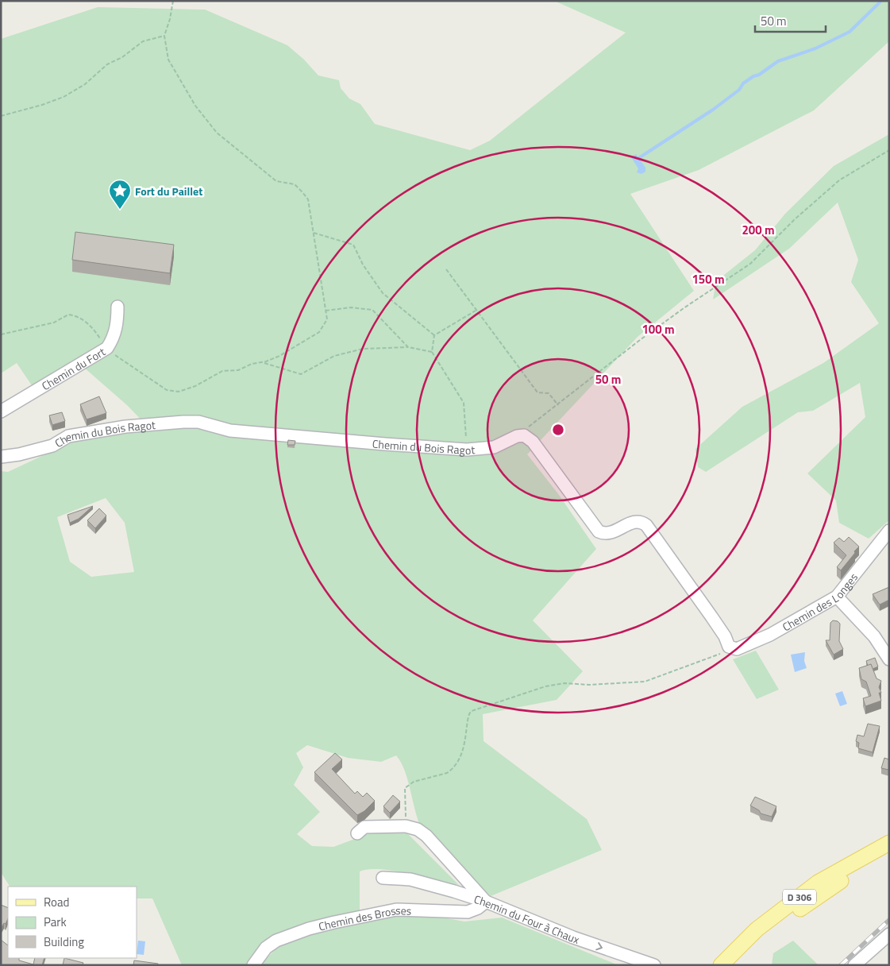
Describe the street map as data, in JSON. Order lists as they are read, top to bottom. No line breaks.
{"streets":{"main road":["D 306"],"street":["Chemin du Fort","Chemin du Bois Ragot","Chemin des Longes","Chemin du Four à Chaux","Chemin des Brosses"]},"crossings":[["Chemin du Four à Chaux","Chemin des Brosses"]],"one_way":["Chemin du Four à Chaux"],"places":{"place":["Fort du Paillet"]},"legend":["Road","Park","Building"],"scale_bar":"50 m","rings":["200 m","150 m","100 m","50 m"]}
